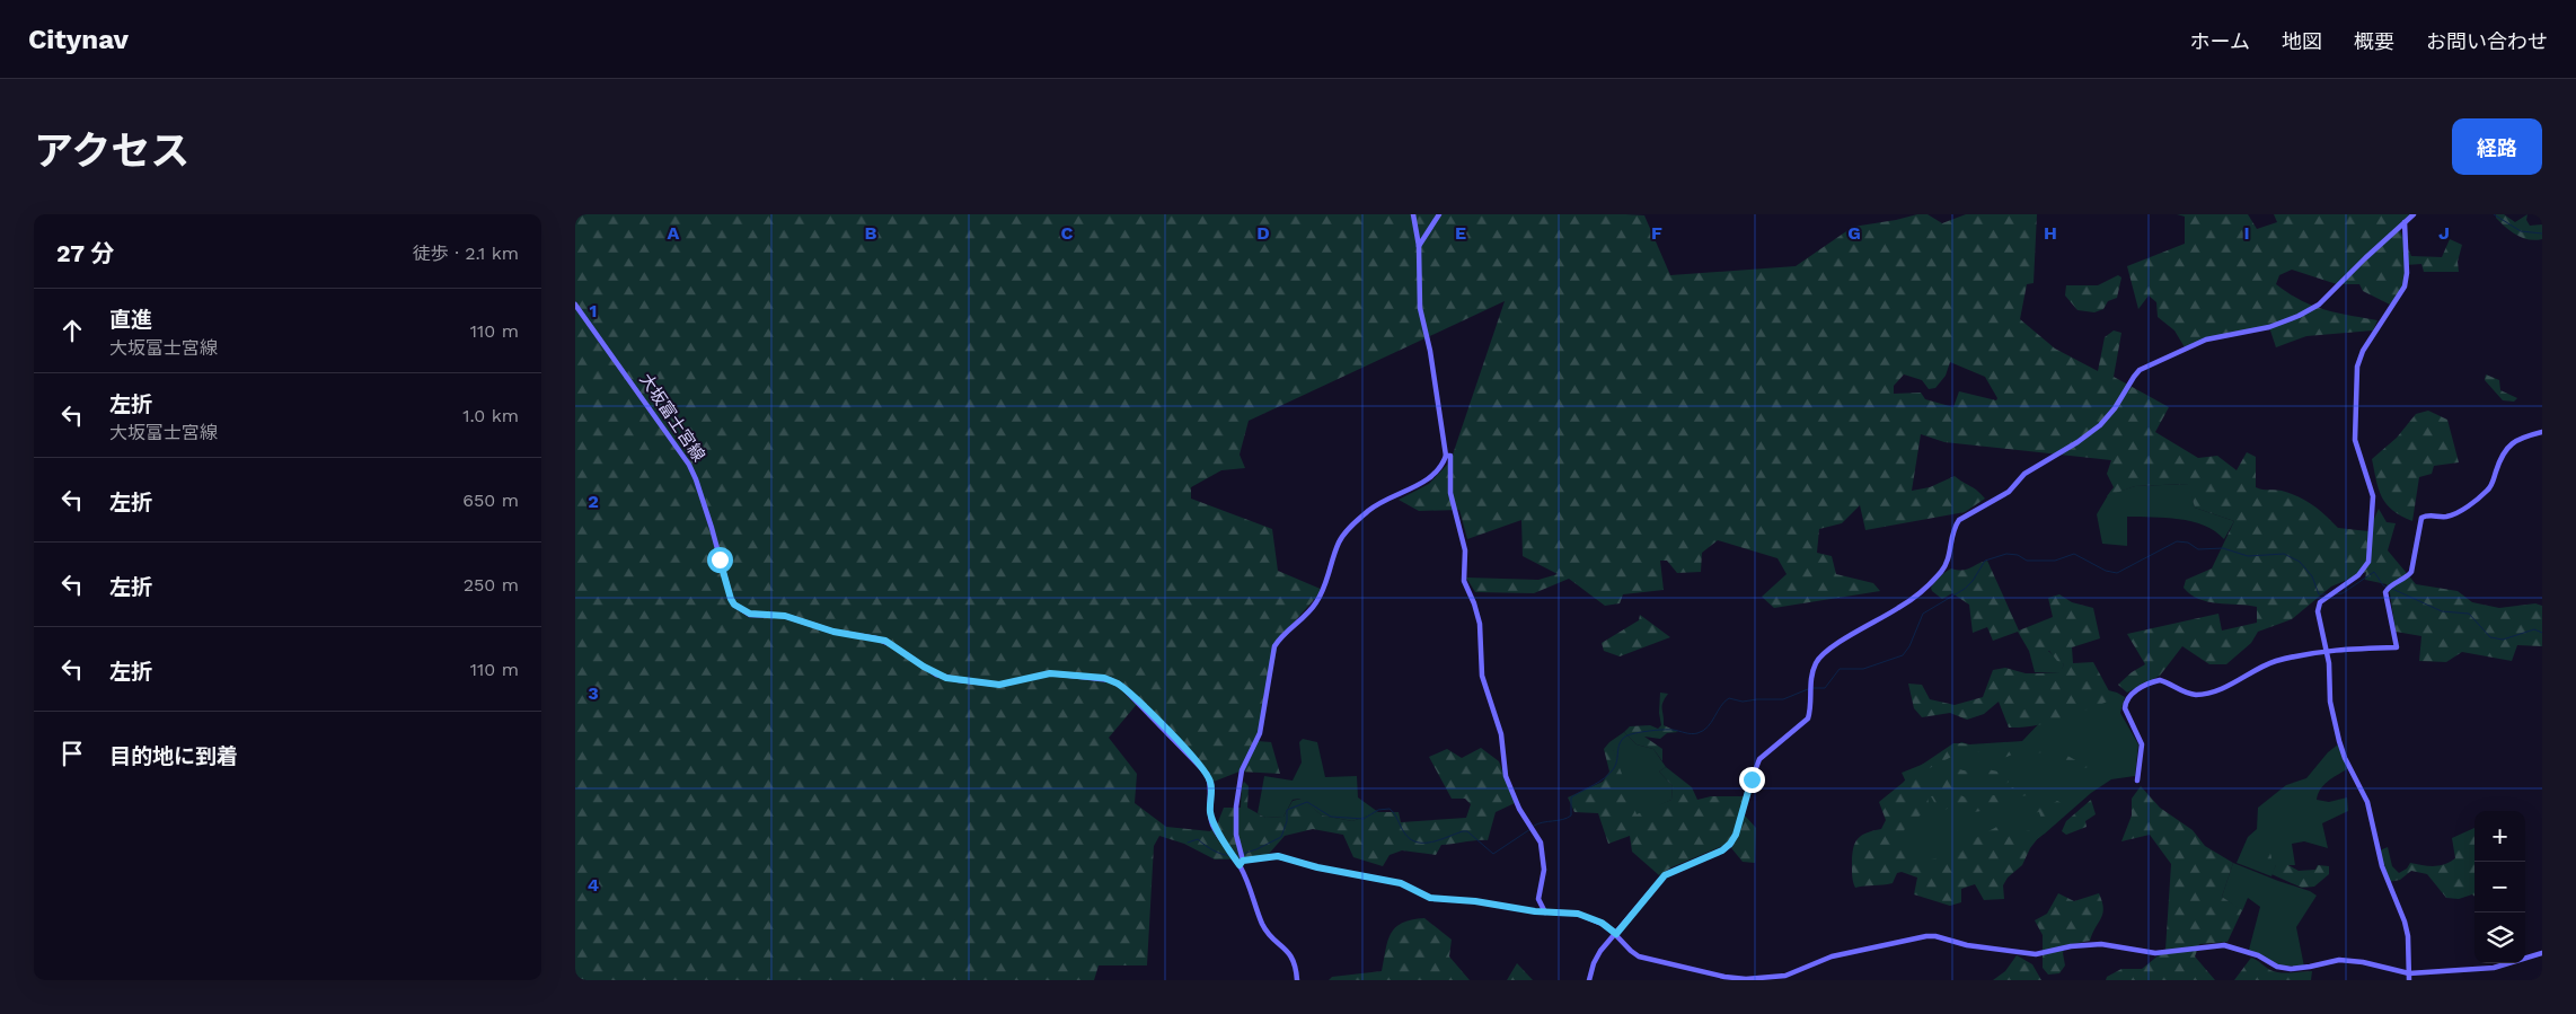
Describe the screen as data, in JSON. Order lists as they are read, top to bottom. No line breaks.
{"streets":{"street":["大坂富士宮線"]},"page":{"header":"Citynav","nav":["ホーム","地図","概要","お問い合わせ"],"title":"アクセス","buttons":"経路","heading":["27 分","徒歩 · 2.1 km"],"list":[["直進","大坂富士宮線","110 m"],["左折","大坂富士宮線","1.0 km"],["左折","650 m"],["左折","250 m"],["左折","110 m"],"目的地に到着"],"map_buttons":["+","−"]},"grid":{"columns":["A","B","C","D","E","F","G","H","I","J"],"rows":["1","2","3","4"]}}
